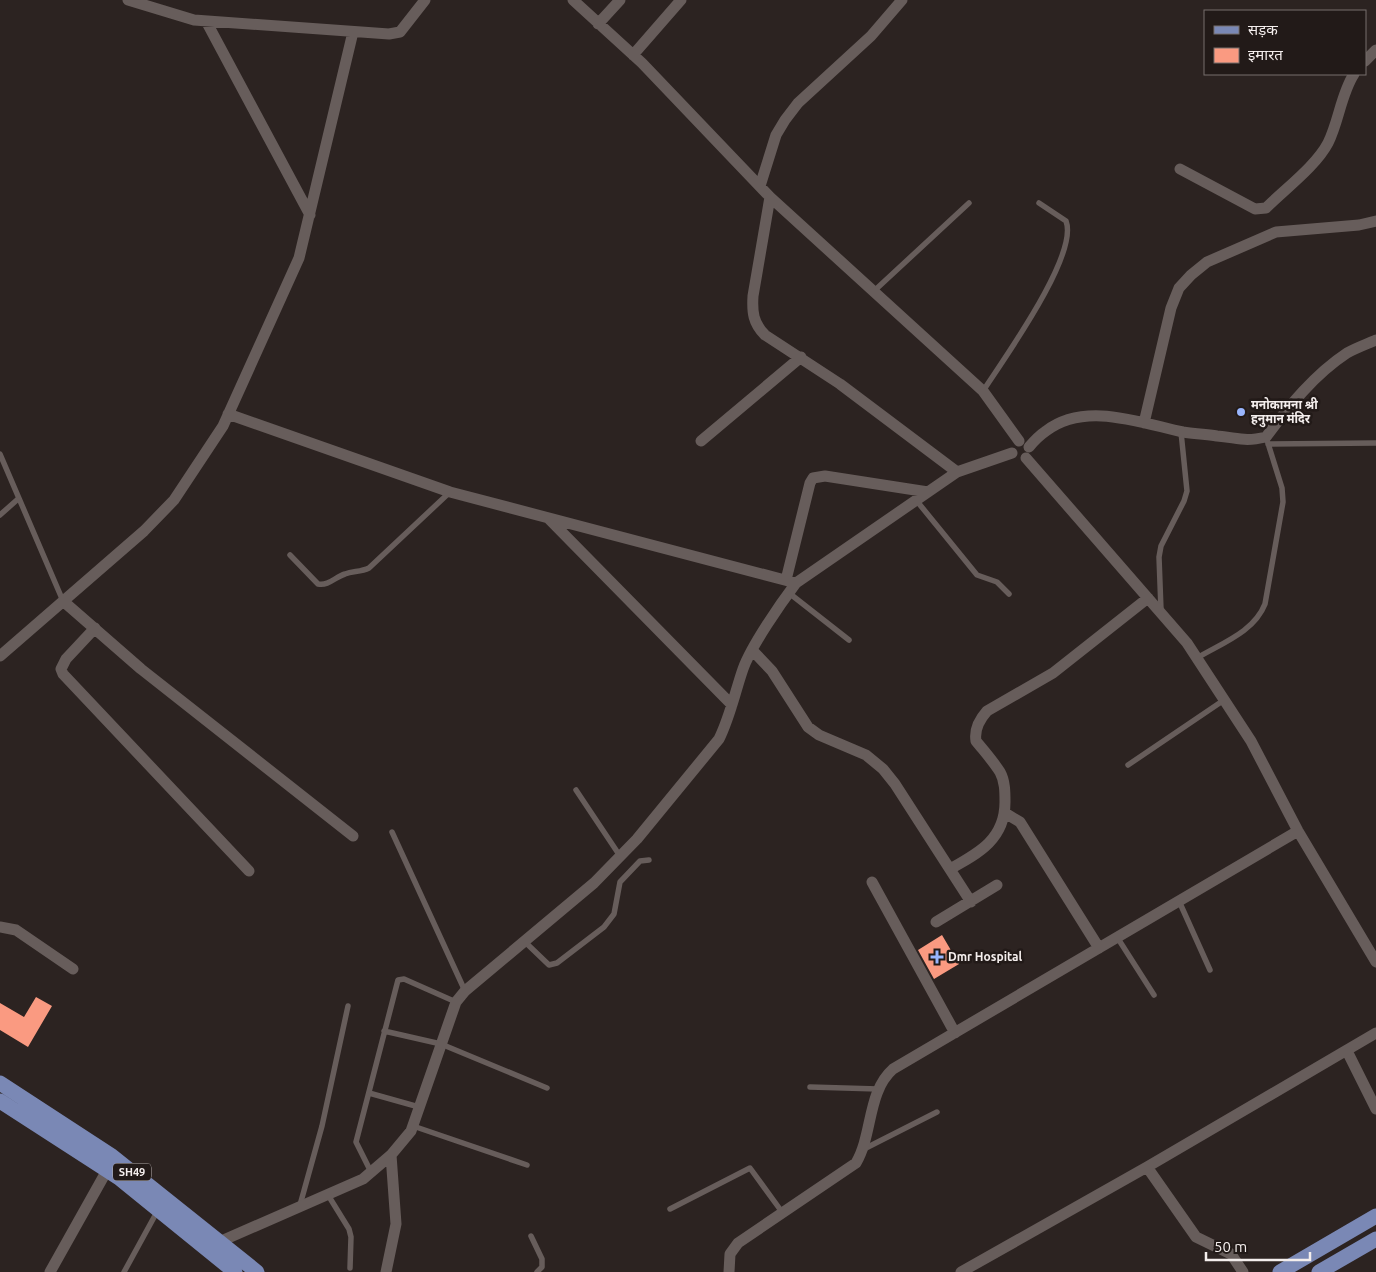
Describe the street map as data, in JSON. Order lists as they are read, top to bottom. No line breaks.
{"streets":{"main road":["SH49"]},"places":{"other":["मनोकामना श्री हनुमान मंदिर"],"health":["Dmr Hospital"]},"legend":["सड़क","इमारत"],"scale_bar":"50 m"}
